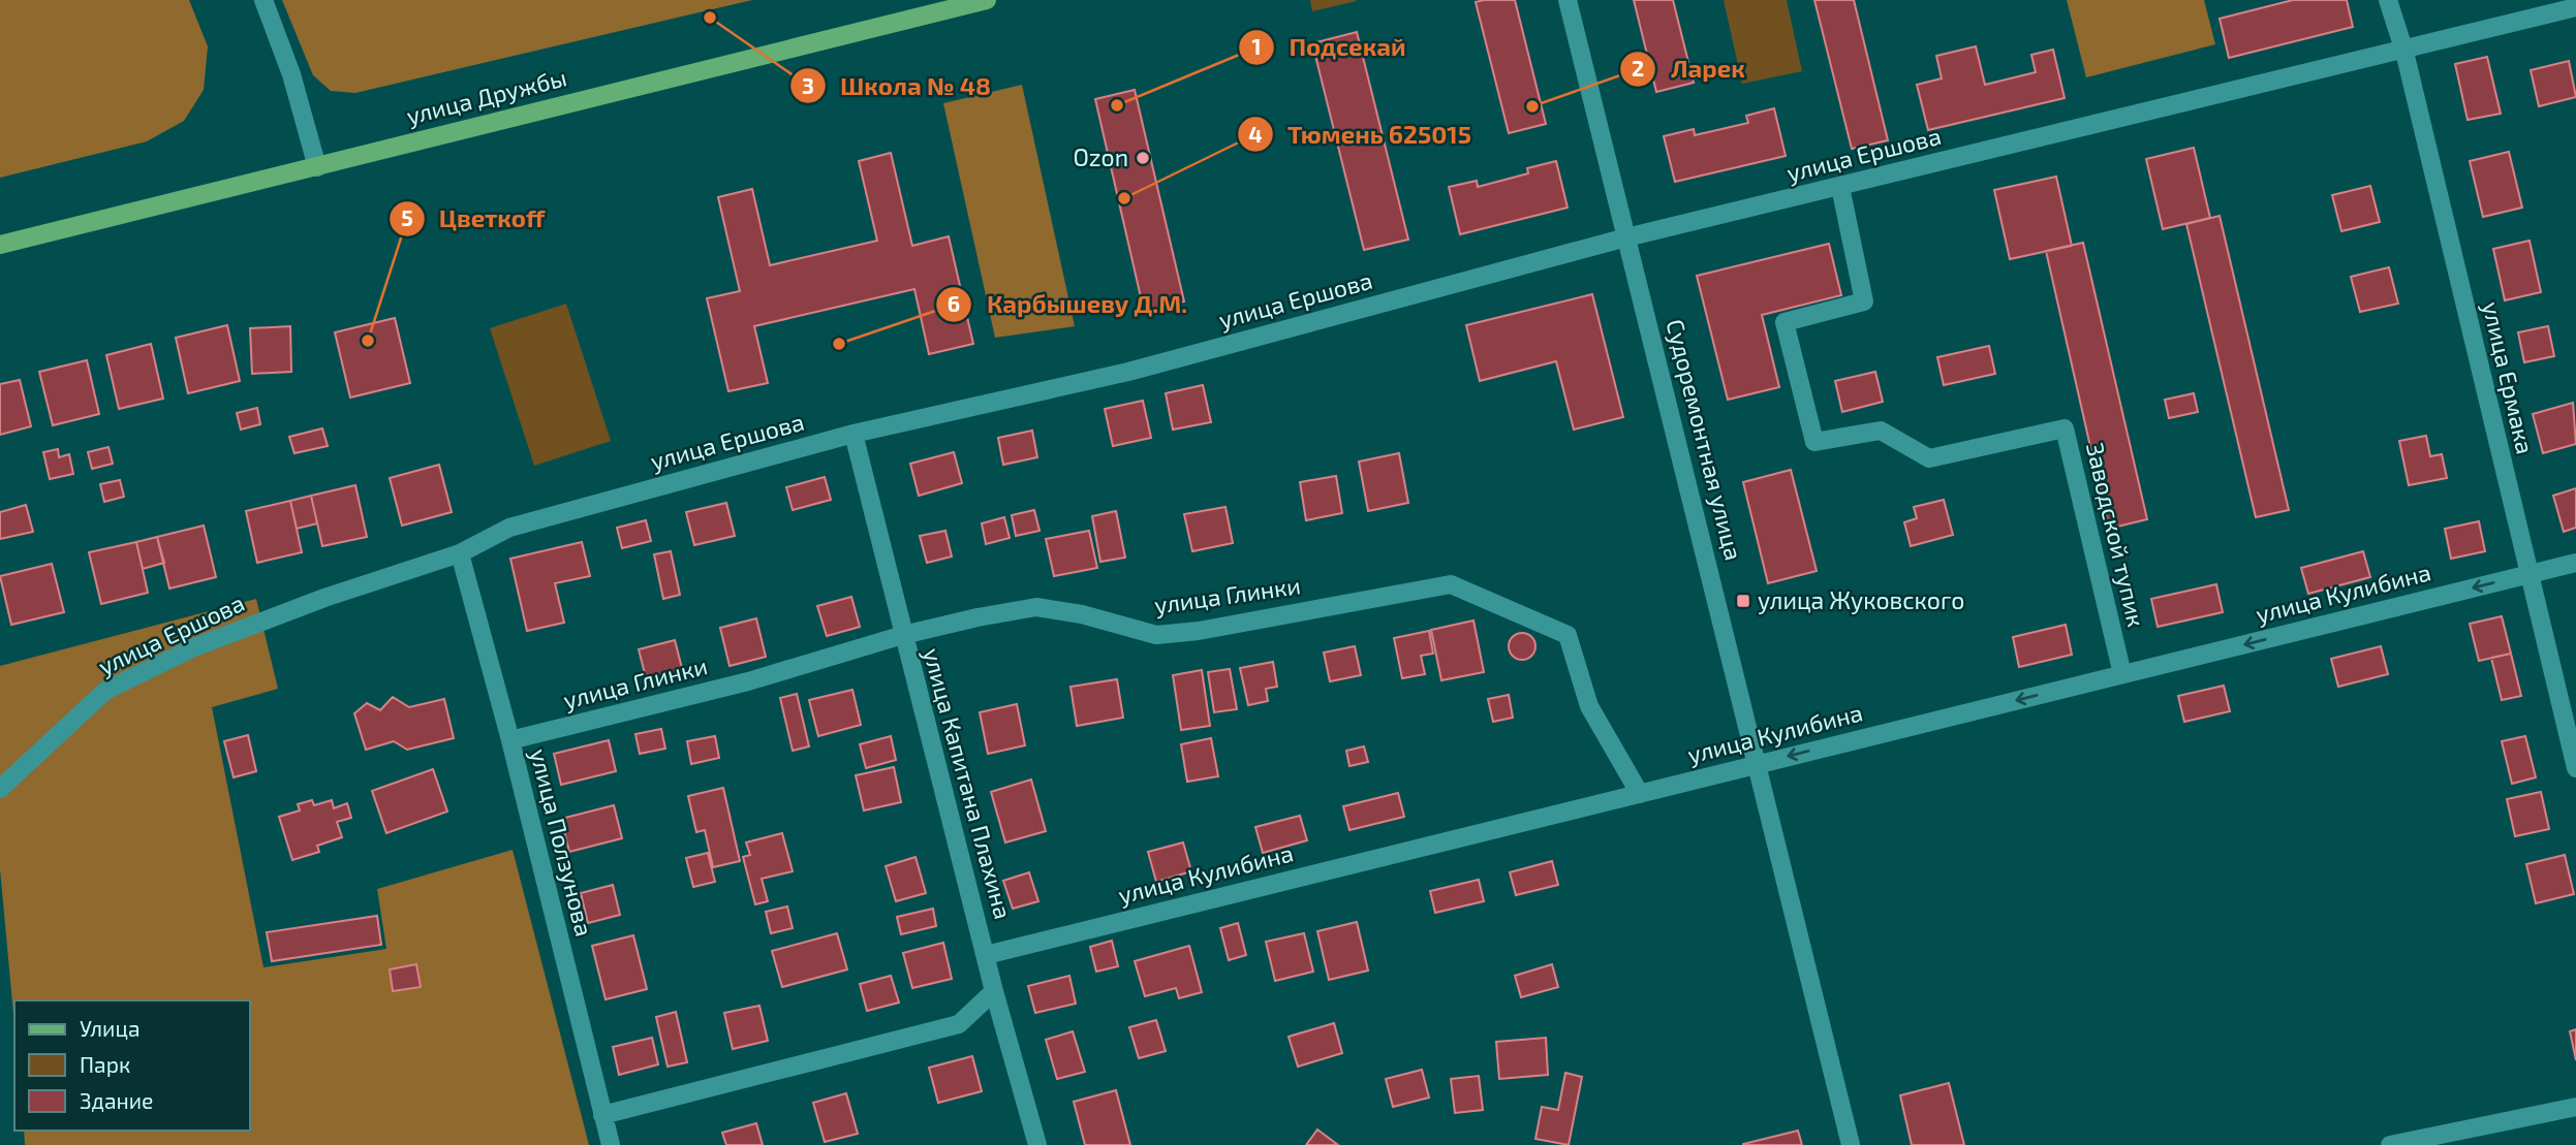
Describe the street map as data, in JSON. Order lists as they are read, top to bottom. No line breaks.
{"streets":{"main road":["улица Дружбы"],"street":["улица Ершова","улица Ермака","Судоремонтная улица","Заводской тупик","улица Кулибина","улица Глинки","улица Капитана Плахина","улица Ползунова"]},"crossings":[["улица Ершова","улица Ермака"],["улица Ершова","Судоремонтная улица"],["улица Ершова","Заводской тупик"],["улица Ершова","улица Капитана Плахина"],["улица Ершова","улица Ползунова"],["улица Ермака","улица Кулибина"],["Судоремонтная улица","улица Кулибина"],["Заводской тупик","улица Кулибина"],["улица Кулибина","улица Глинки"],["улица Кулибина","улица Капитана Плахина"],["улица Глинки","улица Капитана Плахина"],["улица Глинки","улица Ползунова"]],"one_way":["улица Кулибина"],"places":{"other":["Школа № 48","Подсекай","Ларек","Ozon","Тюмень 625015","Цветкоff","Карбышеву Д.М."],"transit":["улица Жуковского"]},"legend":["Улица","Парк","Здание"]}
